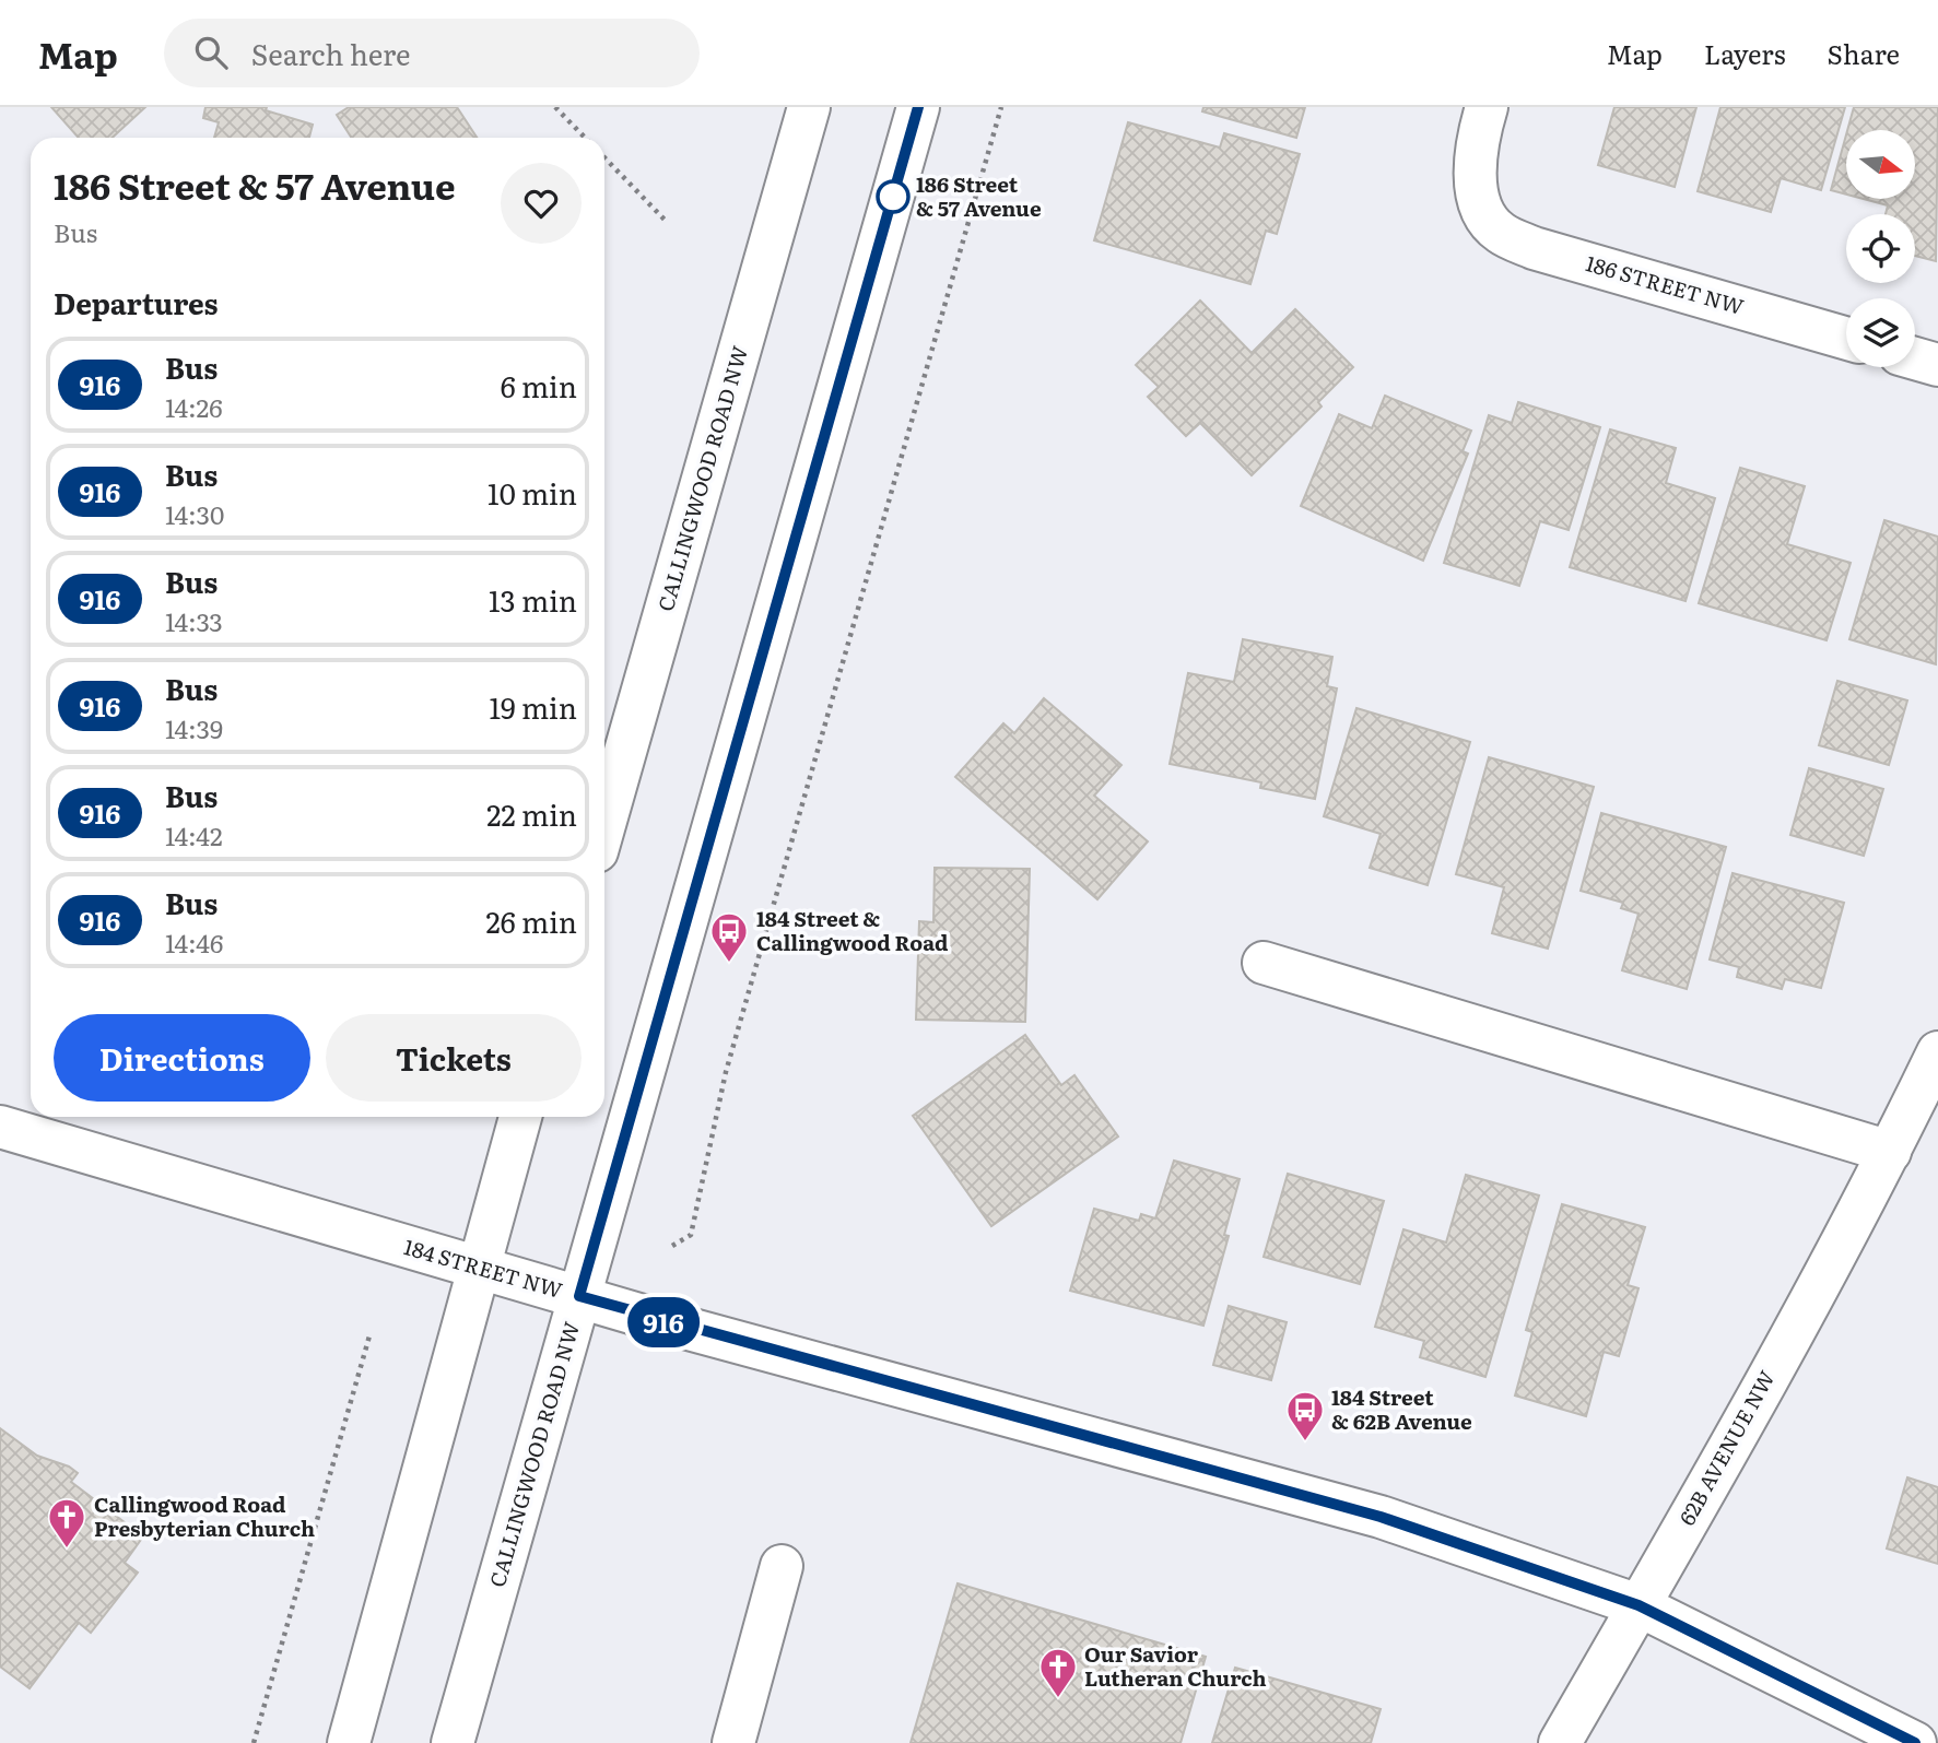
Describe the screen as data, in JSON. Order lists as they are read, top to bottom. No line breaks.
{"streets":{"street":["186 STREET NW","CALLINGWOOD ROAD NW","184 STREET NW","62B AVENUE NW"]},"crossings":[["CALLINGWOOD ROAD NW","184 STREET NW"],["184 STREET NW","62B AVENUE NW"]],"places":{"other":["186 Street & 57 Avenue"],"bus stop":["184 Street & Callingwood Road","184 Street & 62B Avenue"],"church":["Callingwood Road Presbyterian Church","Our Savior Lutheran Church"]},"lines":["bus line 916"],"north":"right","page":{"header":"Map","search":"Search here","nav":["Map","Layers","Share"],"on_map":"916","heading":[["186 Street & 57 Avenue","Bus"],"Departures"],"list":[{"mark":"916","name":"Bus","note":"14:26","value":"6 min"},{"mark":"916","name":"Bus","note":"14:30","value":"10 min"},{"mark":"916","name":"Bus","note":"14:33","value":"13 min"},{"mark":"916","name":"Bus","note":"14:39","value":"19 min"},{"mark":"916","name":"Bus","note":"14:42","value":"22 min"},{"mark":"916","name":"Bus","note":"14:46","value":"26 min"}],"buttons":["Directions","Tickets"]}}
